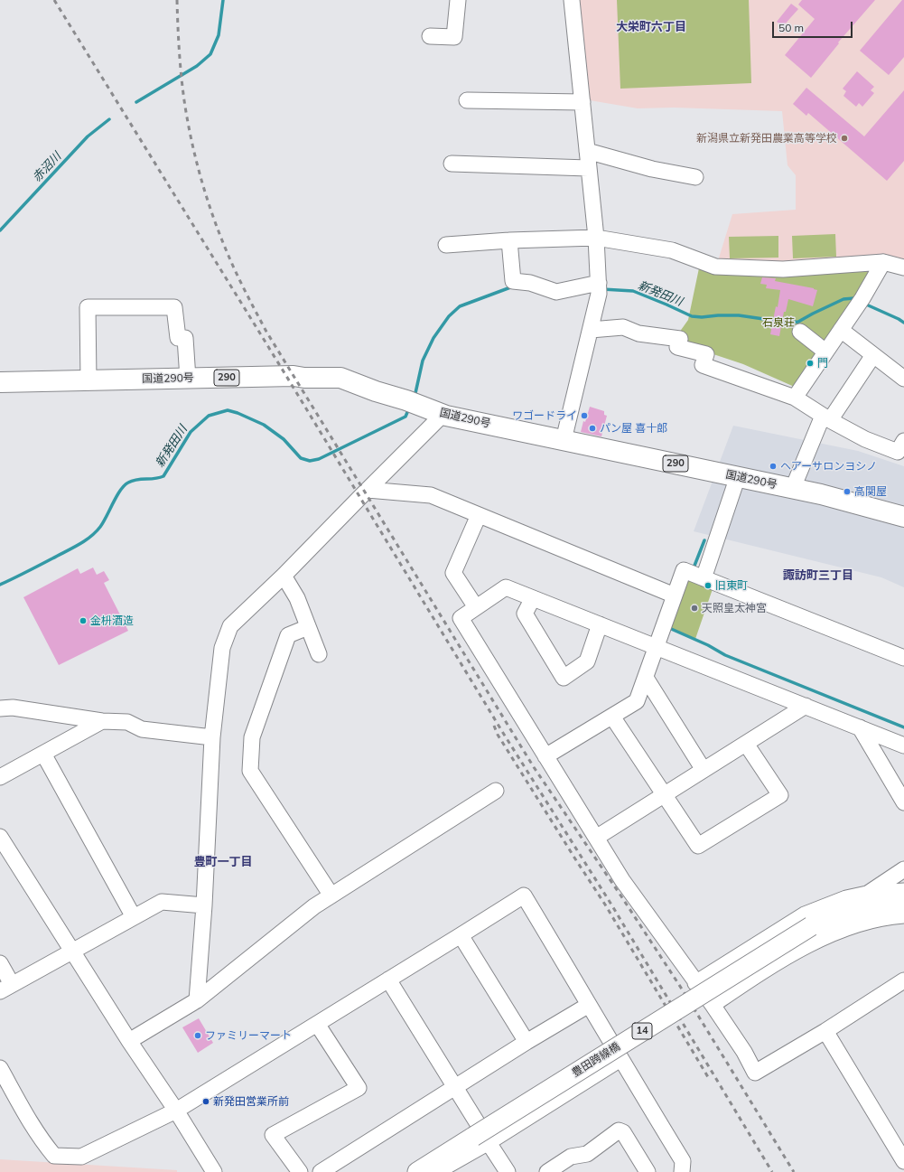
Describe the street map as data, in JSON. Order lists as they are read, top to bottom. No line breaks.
{"streets":{"highway":["290","国道290号"],"main road":["14","豊田跨線橋"]},"crossings":[["14","豊田跨線橋"]],"districts":["大栄町六丁目","諏訪町三丁目","豊町一丁目"],"water":["赤沼川","新発田川"],"parks":["石泉荘"],"places":["新潟県立新発田農業高等学校","門","ワゴードライ","パン屋 喜十郎","ヘアーサロンヨシノ","高関屋","旧東町","天照皇太神宮","金枡酒造","ファミリーマート","新発田営業所前"],"scale_bar":"50 m"}
